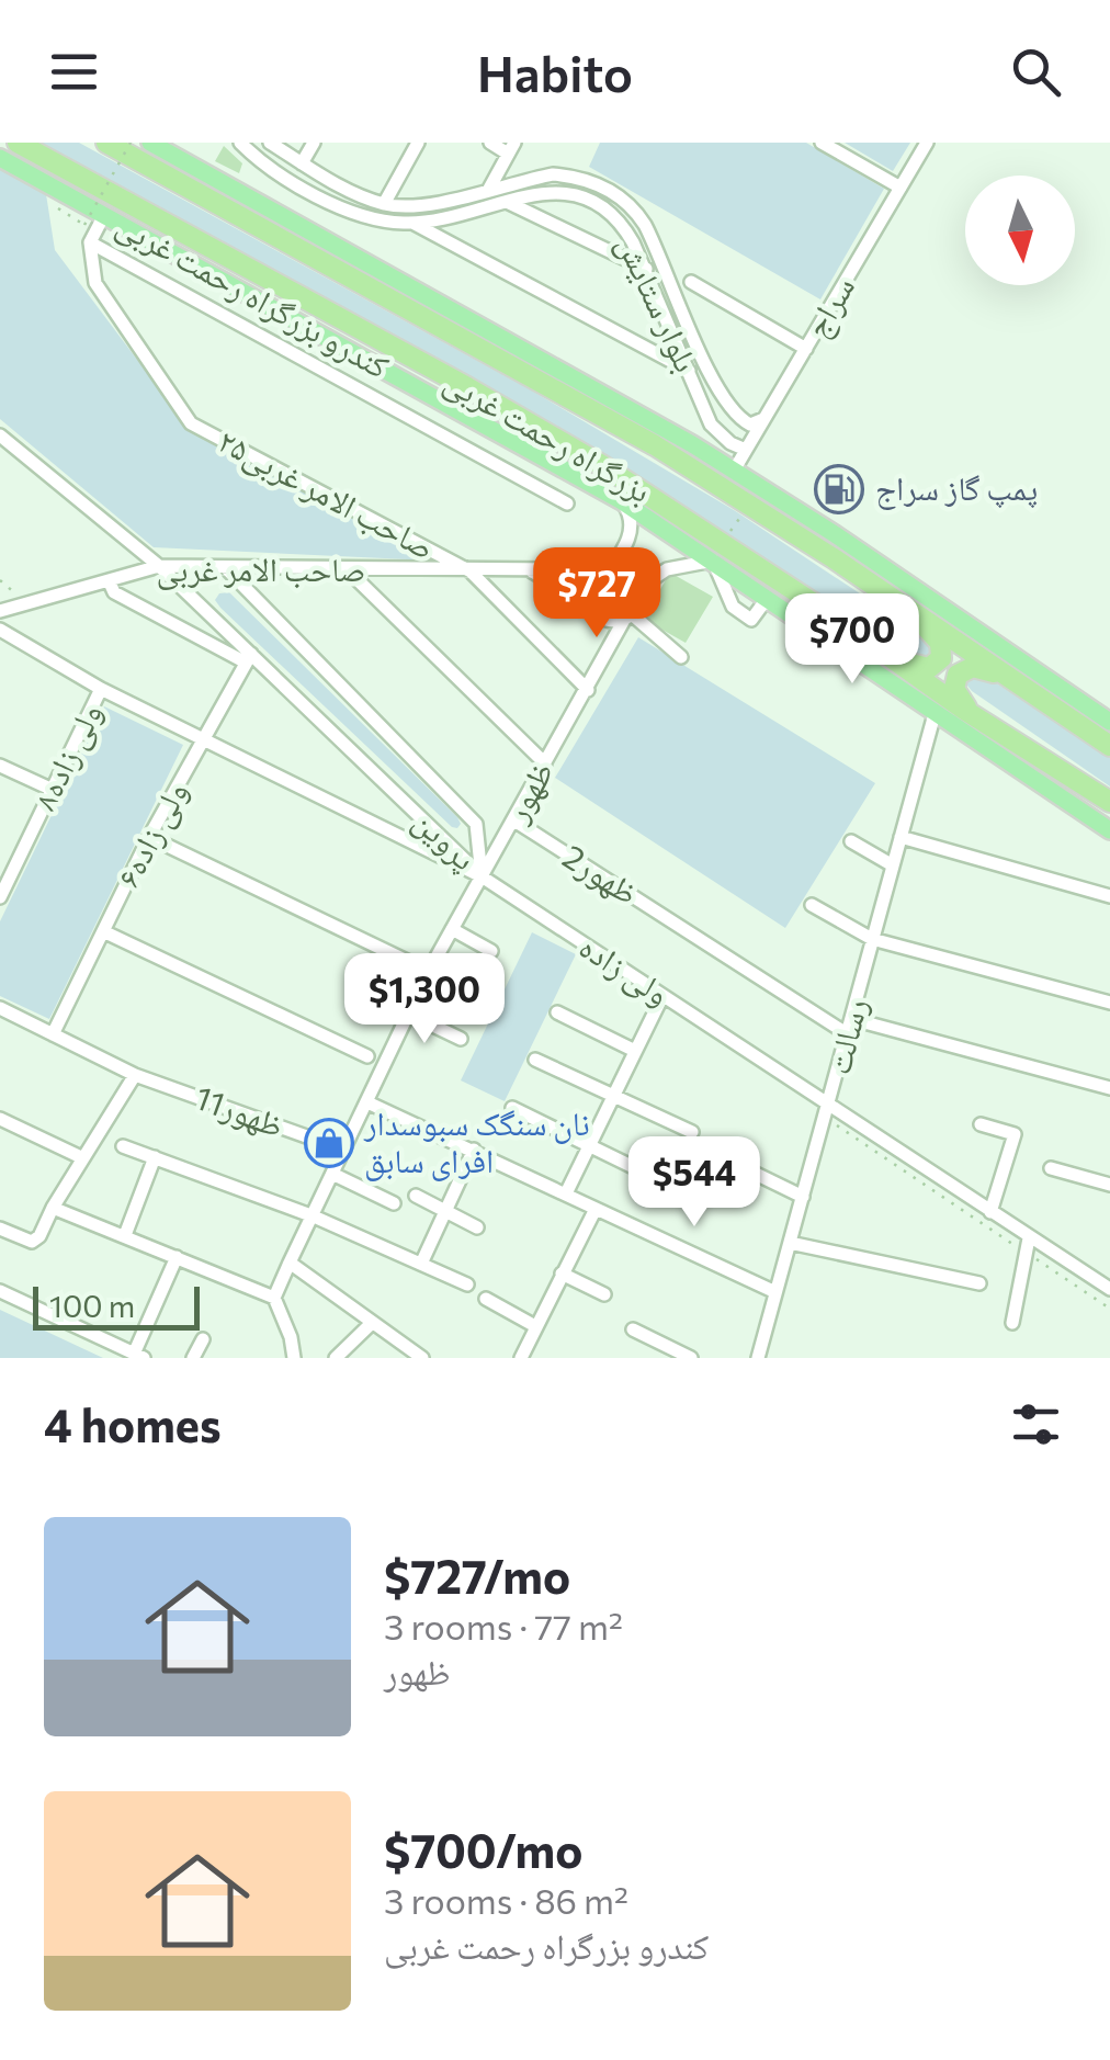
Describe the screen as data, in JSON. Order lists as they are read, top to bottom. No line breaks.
{"streets":{"highway":["بزرگراه رحمت غربی"],"main road":["کندرو بزرگراه رحمت غربی"],"street":["بلوار ستایش","سراج","صاحب الامر غربی۲۵","صاحب الامر غربی","ولی زاده۸","ظهور","ولی زاده۶","پروین","2ظهور","ولی زاده","رسالت","11ظهور"]},"crossings":[["کندرو بزرگراه رحمت غربی","بزرگراه رحمت غربی"],["کندرو بزرگراه رحمت غربی","رسالت"],["بلوار ستایش","سراج"],["صاحب الامر غربی۲۵","صاحب الامر غربی"],["صاحب الامر غربی","ظهور"],["صاحب الامر غربی","پروین"],["ولی زاده۸","ولی زاده"],["ظهور","پروین"],["ظهور","2ظهور"],["ظهور","ولی زاده"],["ظهور","11ظهور"],["ولی زاده۶","پروین"],["ولی زاده۶","ولی زاده"],["ولی زاده۶","11ظهور"],["پروین","ولی زاده"],["2ظهور","رسالت"],["ولی زاده","رسالت"]],"places":{"fuel station":["پمپ گاز سراج"],"shop":["نان سنگک سبوسدار افرای سابق"]},"scale_bar":"100 m","north":"bottom","page":{"header":"Habito","price":["$727","$700","$1,300","$544"],"scale":"100 m","heading":"4 homes","list":[{"name":"$727/mo","note":"3 rooms · 77 m² · ظهور"},{"name":"$700/mo","note":"3 rooms · 86 m² · کندرو بزرگراه رحمت غربی"}]}}
